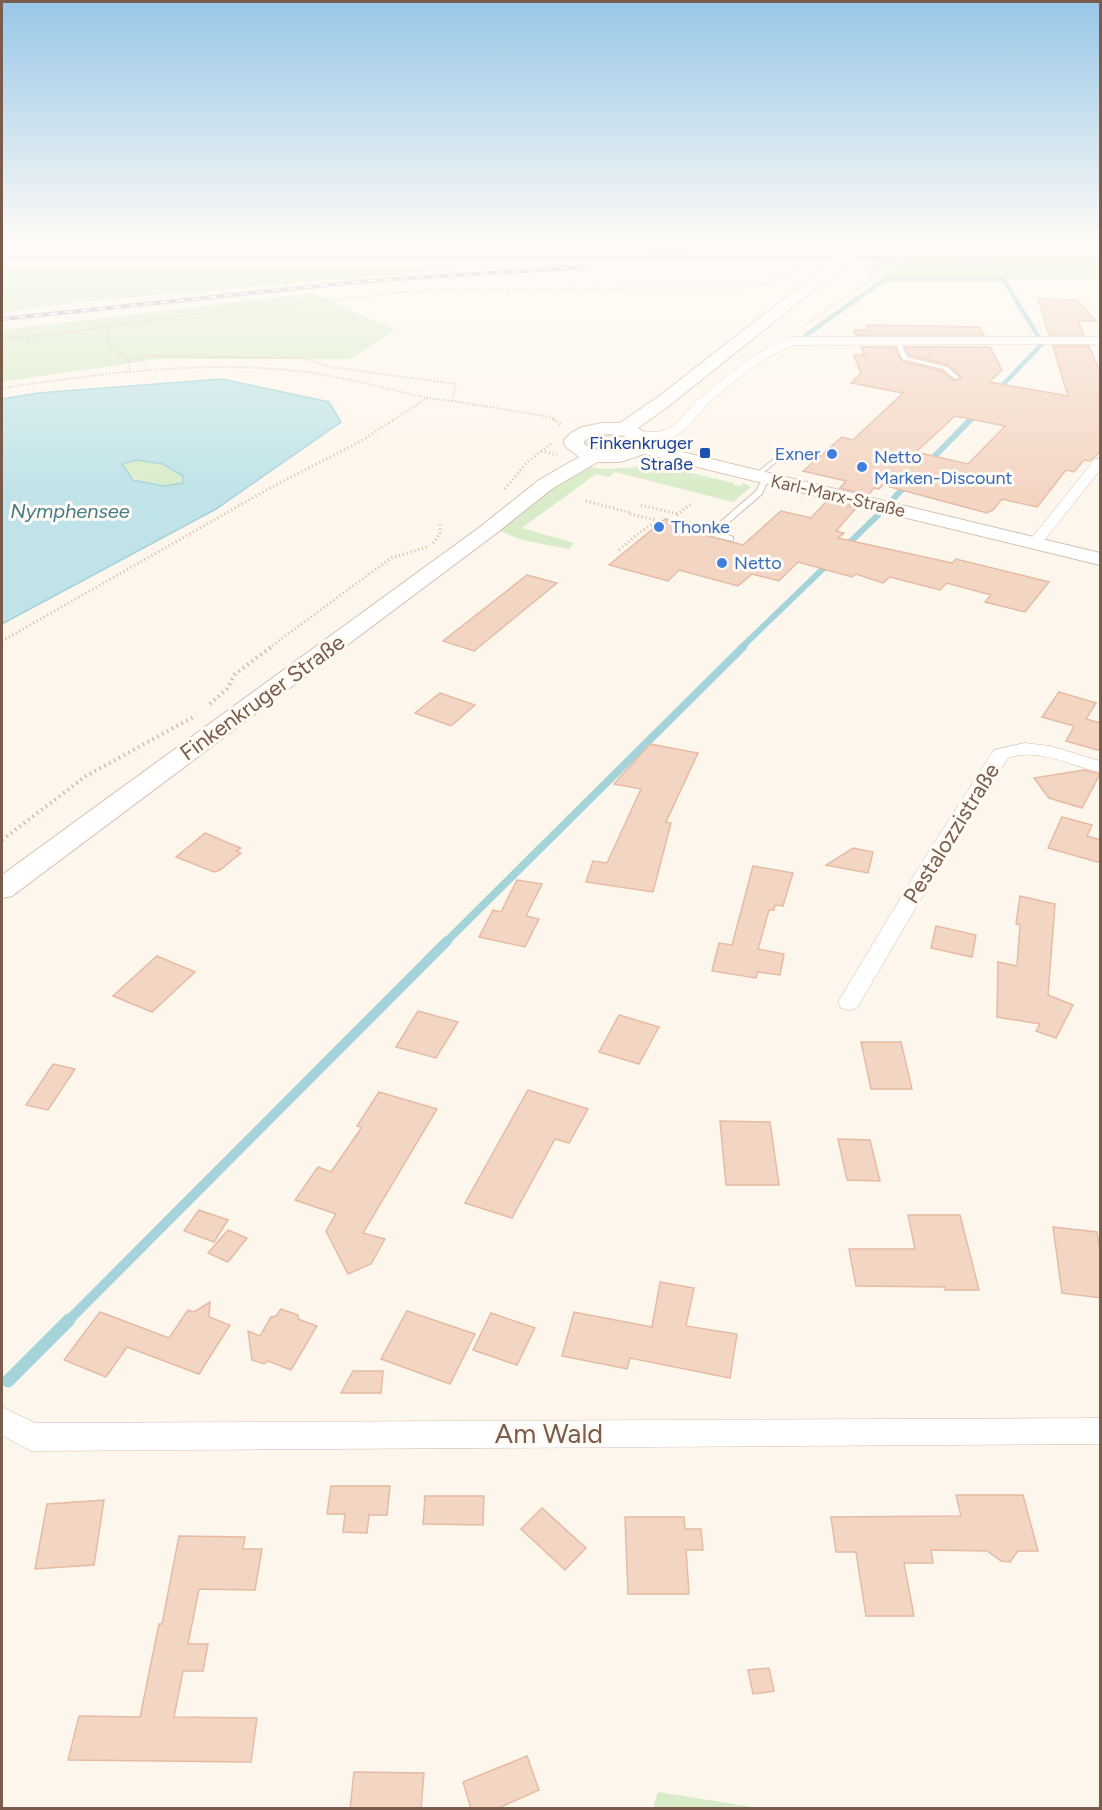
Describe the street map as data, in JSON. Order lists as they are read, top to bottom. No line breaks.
{"streets":{"main road":["Karl-Marx-Straße","Finkenkruger Straße"],"street":["Pestalozzistraße","Am Wald"]},"water":["Nymphensee"],"places":{"transit":["Finkenkruger Straße"],"other":["Exner","Netto Marken-Discount","Thonke","Netto"]}}
